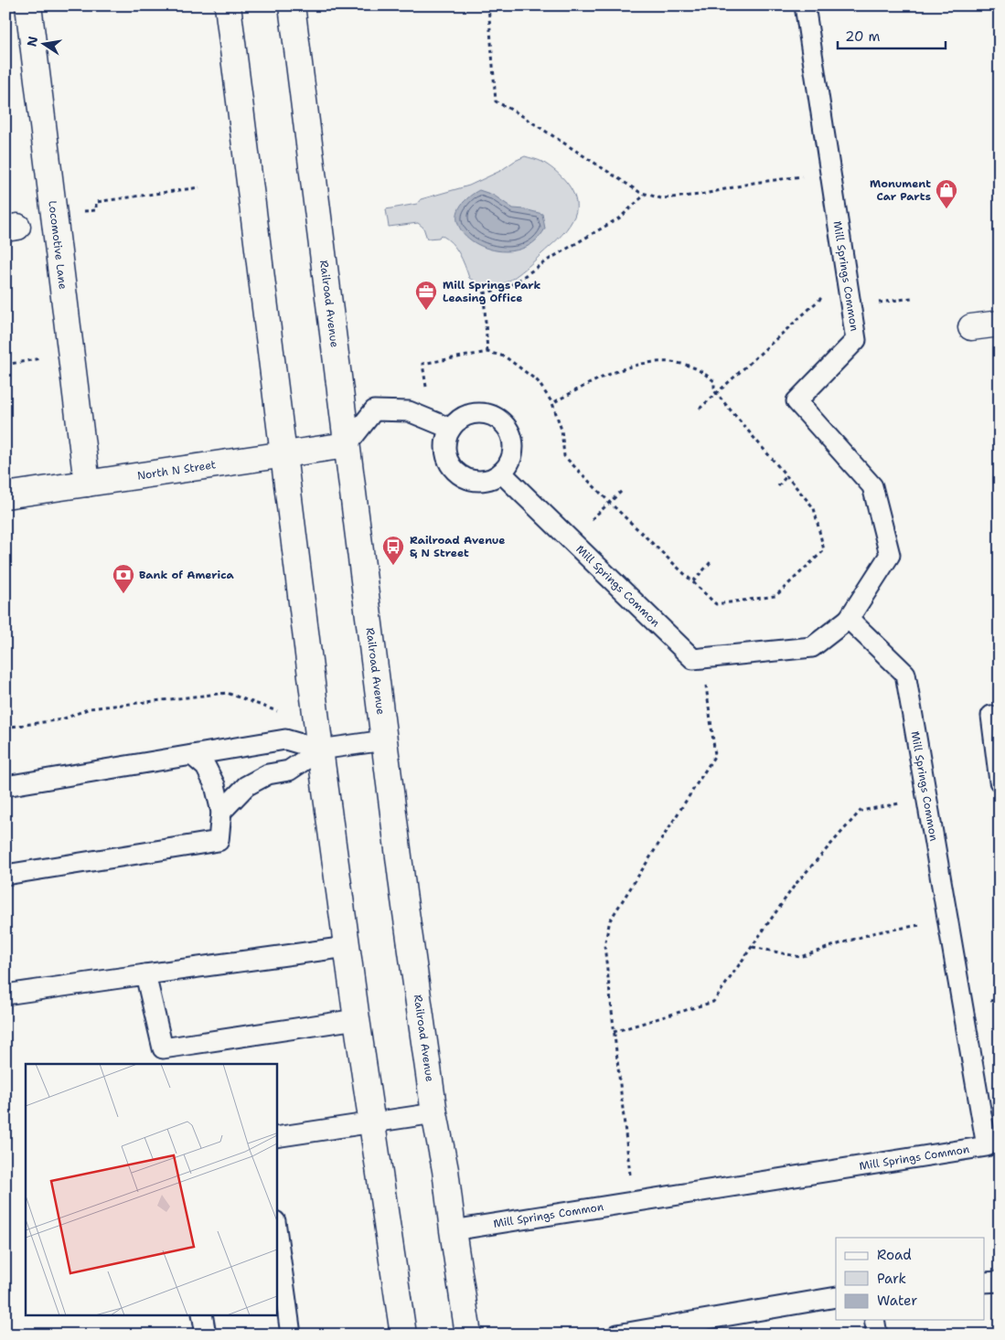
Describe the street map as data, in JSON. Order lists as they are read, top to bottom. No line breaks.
{"streets":{"main road":["Locomotive Lane","Railroad Avenue","North N Street"],"lane":["Mill Springs Common"]},"crossings":[["Locomotive Lane","North N Street"],["Mill Springs Common","Railroad Avenue"],["Railroad Avenue","North N Street"]],"places":{"shop":["Monument Car Parts"],"office":["Mill Springs Park Leasing Office"],"bus stop":["Railroad Avenue & N Street"],"bank":["Bank of America"]},"legend":["Road","Park","Water"],"scale_bar":"20 m","north":"left"}
